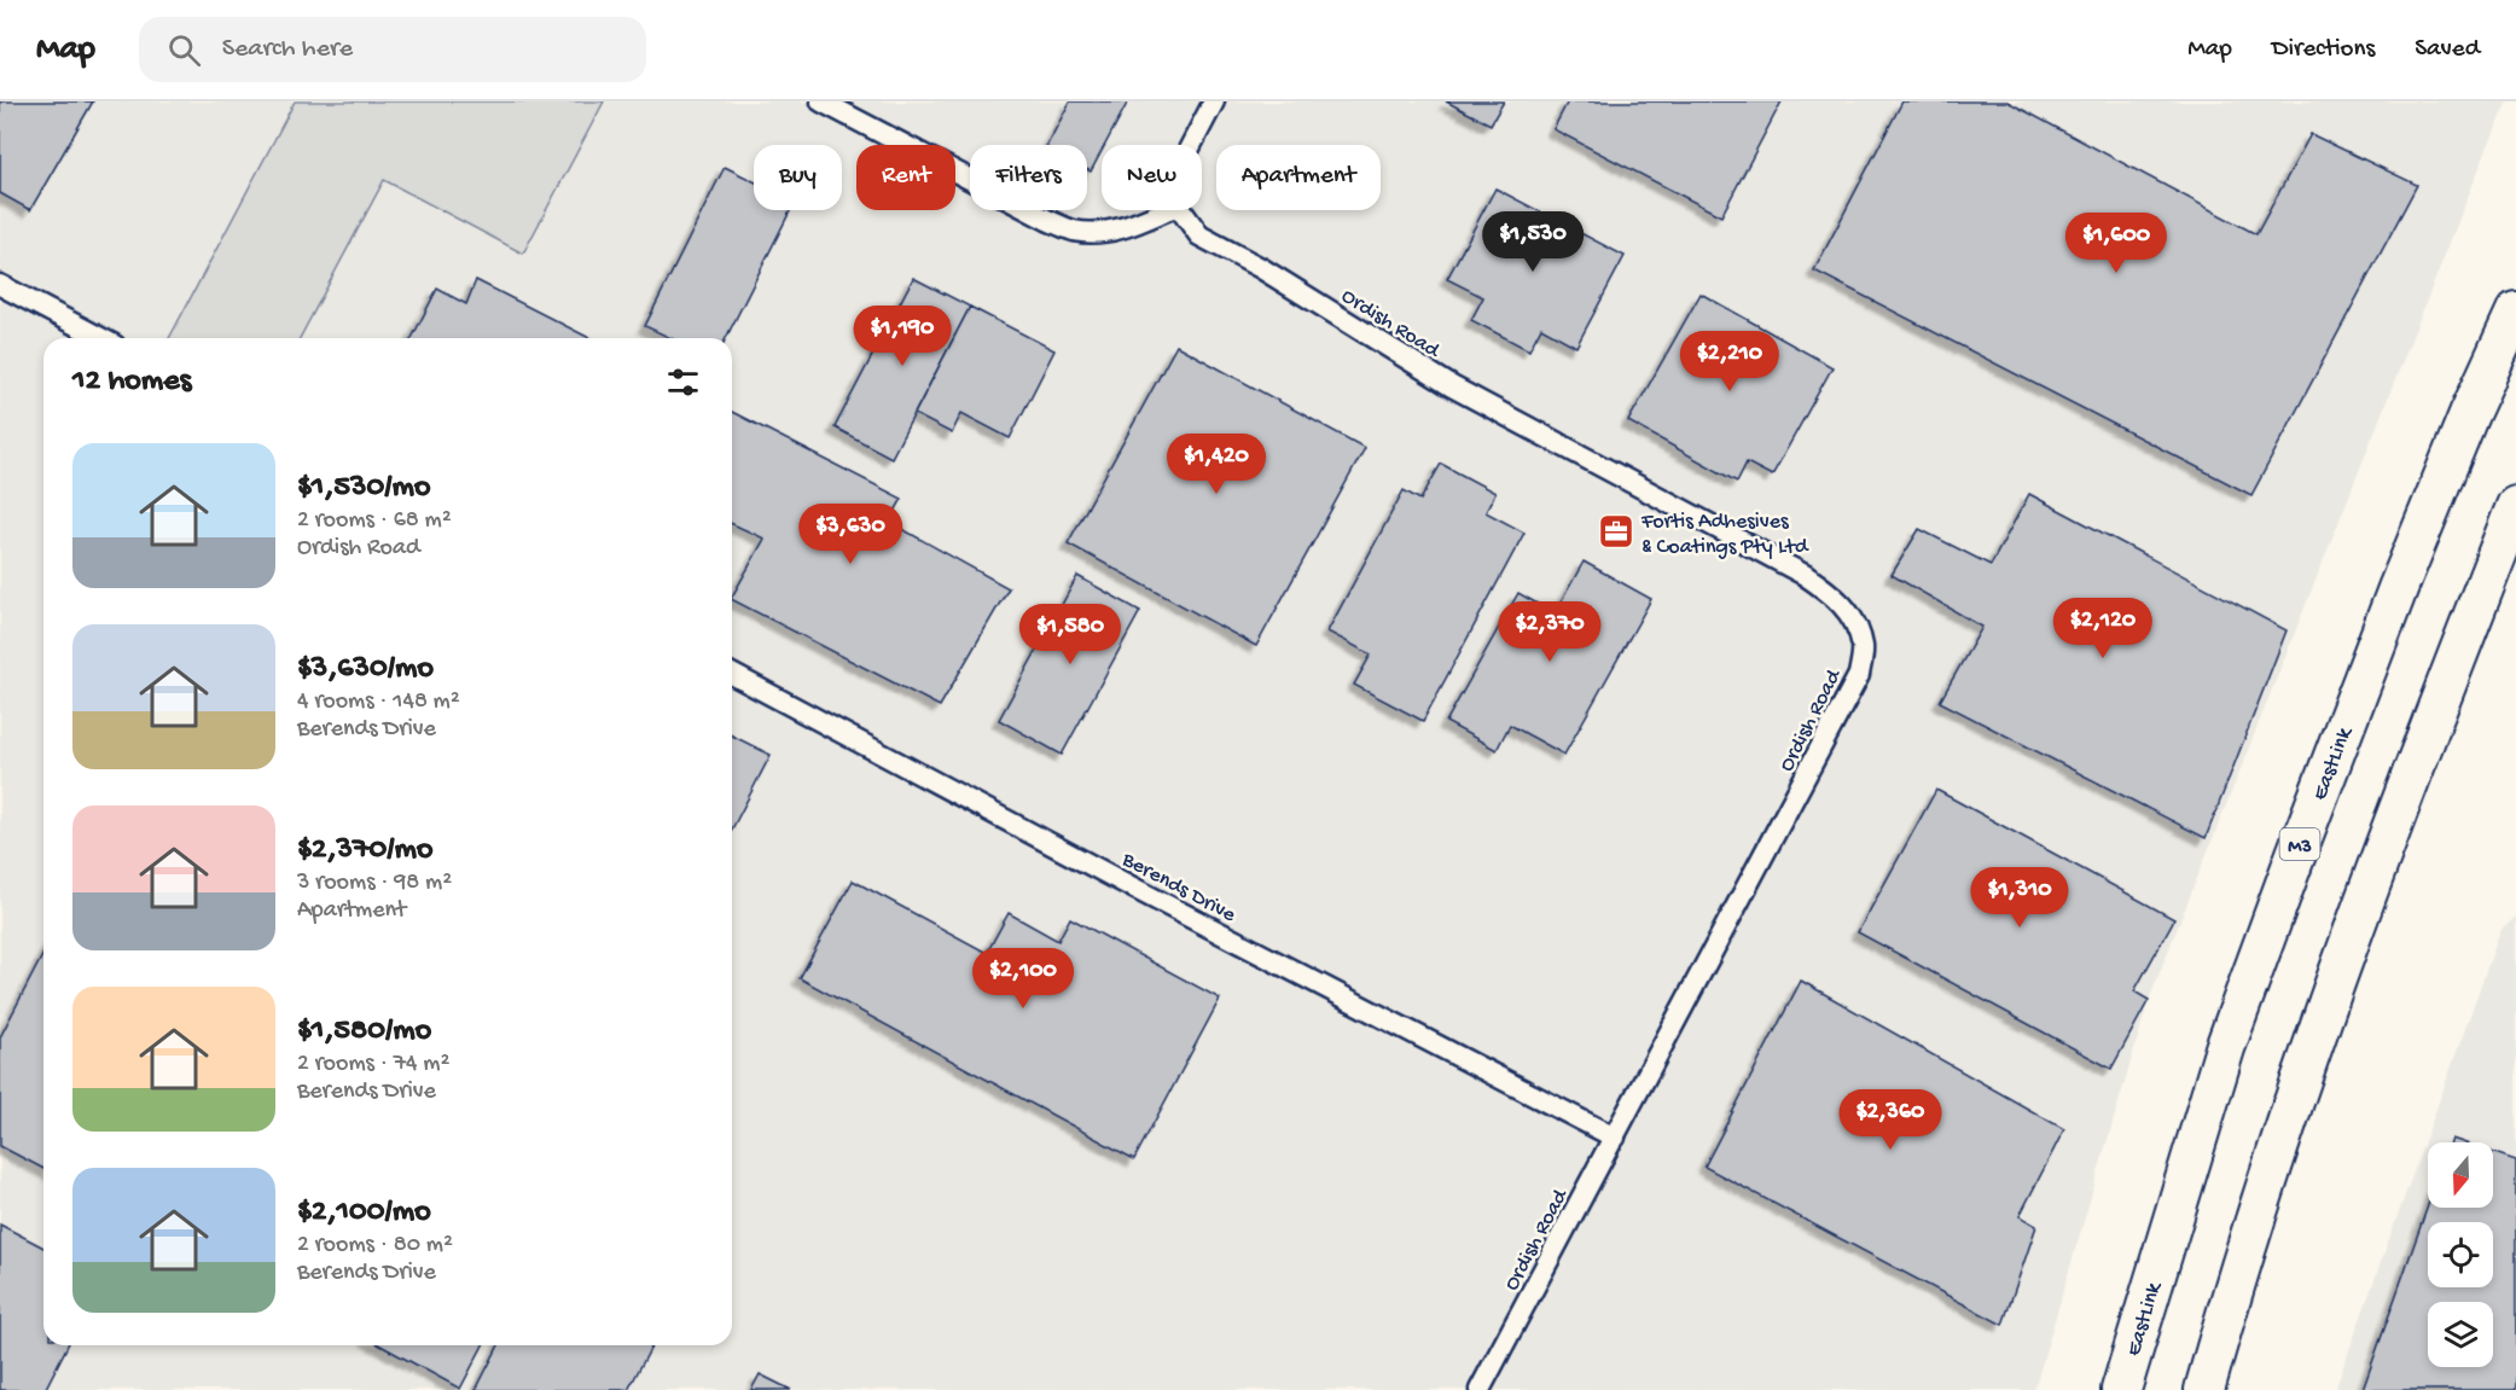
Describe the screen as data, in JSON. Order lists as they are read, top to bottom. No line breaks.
{"streets":{"highway":["EastLink","M3"],"street":["Ordish Road","Berends Drive"]},"crossings":[["Ordish Road","Berends Drive"]],"places":{"office":["Fortis Adhesives & Coatings Pty Ltd"]},"north":"bottom","page":{"header":"Map","search":"Search here","nav":["Map","Directions","Saved"],"chip":["Buy","Rent","Filters","New","Apartment"],"price":["$1,530","$1,600","$1,190","$2,210","$1,420","$3,630","$2,120","$2,370","$1,580","$1,310","$2,100","$2,360"],"heading":"12 homes","list":[{"name":"$1,530/mo","note":"2 rooms · 68 m² · Ordish Road"},{"name":"$3,630/mo","note":"4 rooms · 148 m² · Berends Drive"},{"name":"$2,370/mo","note":"3 rooms · 98 m² · Apartment"},{"name":"$1,580/mo","note":"2 rooms · 74 m² · Berends Drive"},{"name":"$2,100/mo","note":"2 rooms · 80 m² · Berends Drive"}]}}
